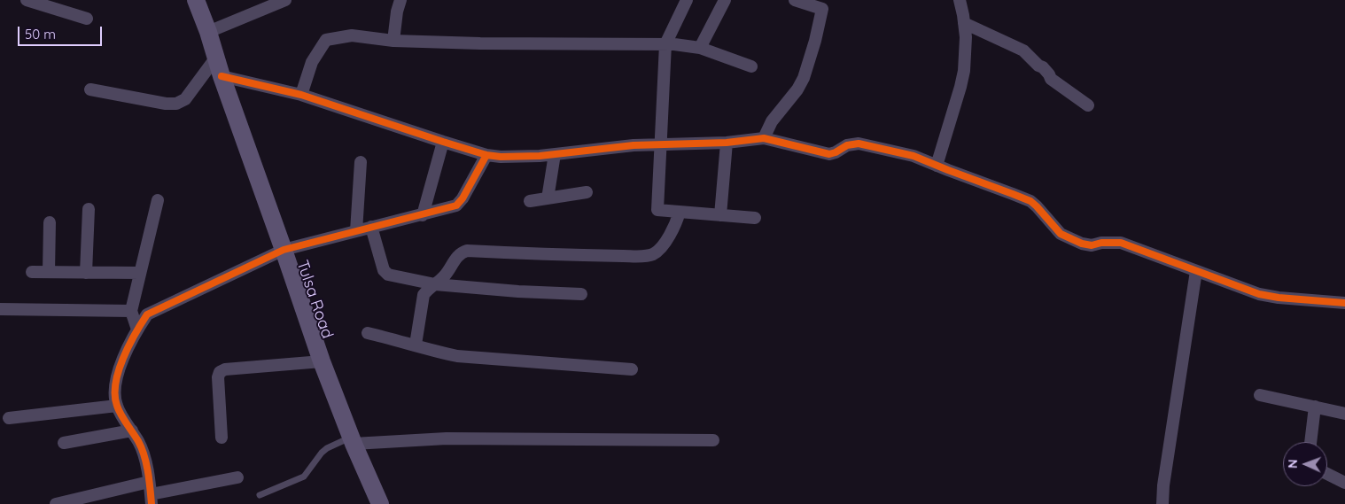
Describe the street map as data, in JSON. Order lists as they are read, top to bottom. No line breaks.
{"streets":{"main road":["Tulsa Road"]},"scale_bar":"50 m","north":"left"}
